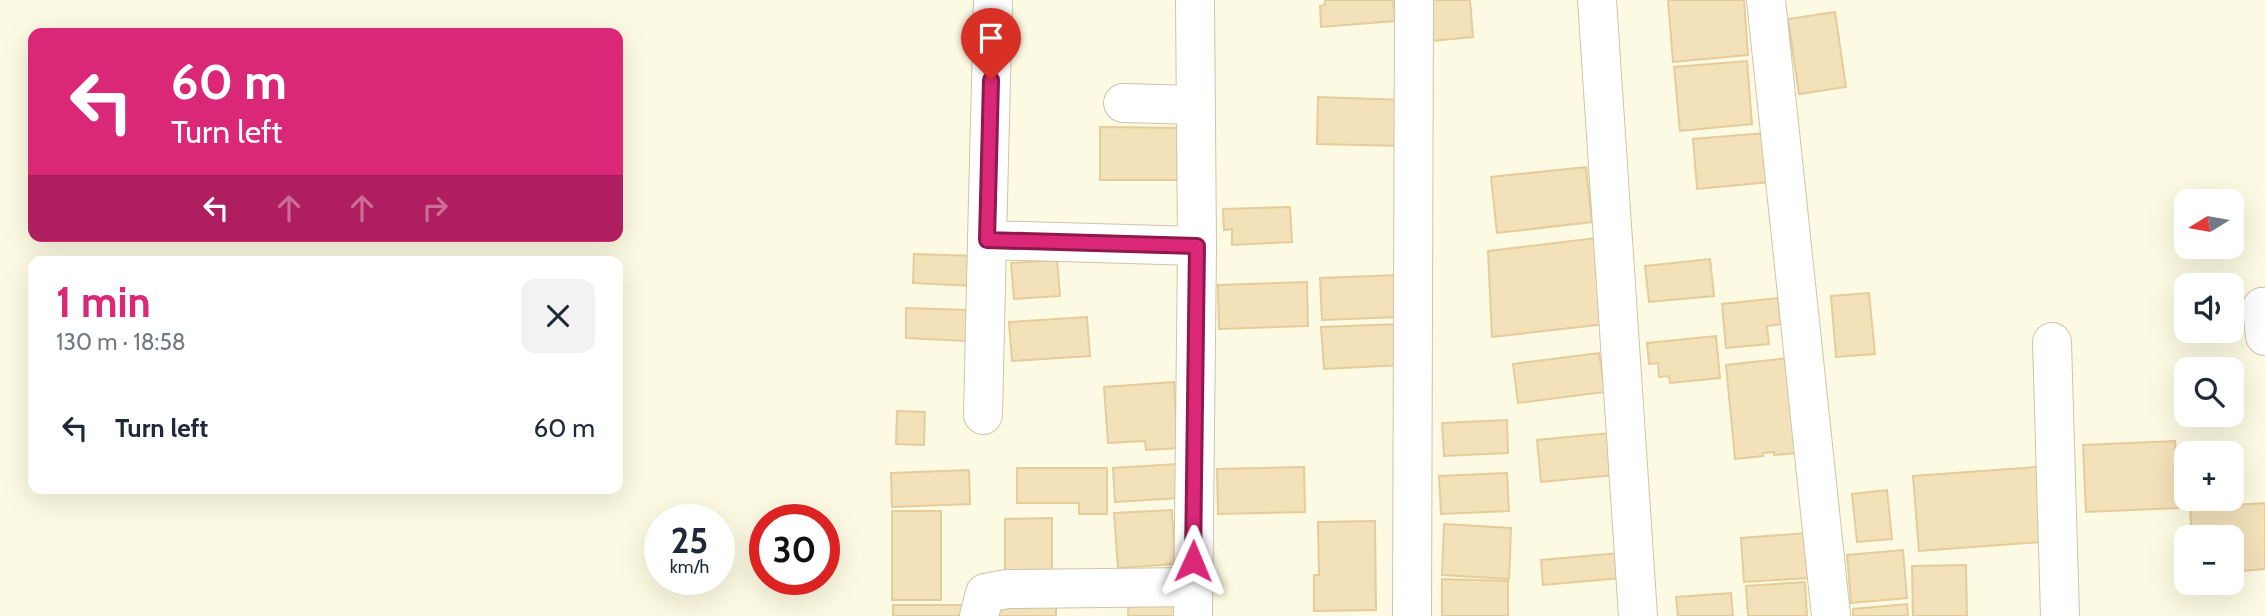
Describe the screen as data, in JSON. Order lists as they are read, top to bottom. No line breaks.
{"north":"left","page":{"turn":["60 m","Turn left"],"map_buttons":["+","−"],"heading":["1 min","130 m · 18:58"],"list":[{"name":"Turn left","value":"60 m"}],"speed":"25 km/h","limit":"30"}}
